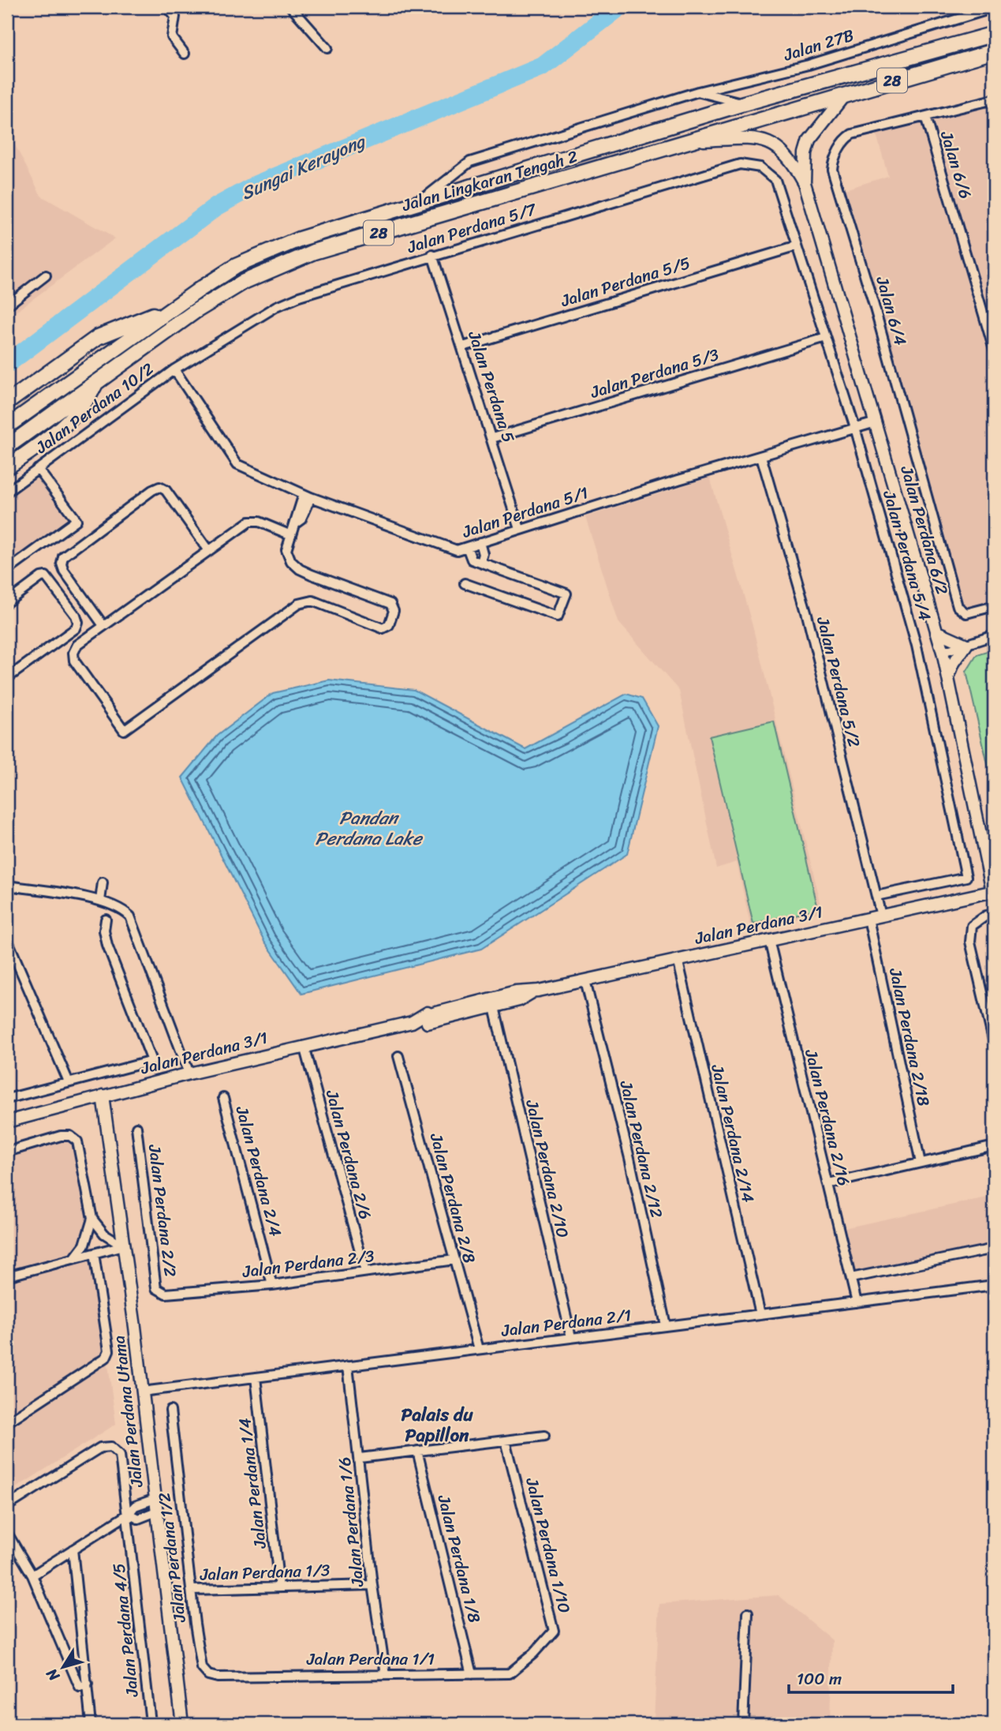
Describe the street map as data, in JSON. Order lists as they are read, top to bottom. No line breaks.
{"streets":{"highway":["28","Jalan Lingkaran Tengah 2"],"street":["Jalan 27B","Jalan 6/6","Jalan Perdana 5/7","Jalan Perdana 5/5","Jalan 6/4","Jalan Perdana 5/3","Jalan Perdana 5","Jalan Perdana 10/2","Jalan Perdana 5/1","Jalan Perdana 6/2","Jalan Perdana 5/4","Jalan Perdana 5/2","Jalan Perdana 3/1","Jalan Perdana 2/18","Jalan Perdana 2/16","Jalan Perdana 2/14","Jalan Perdana 2/12","Jalan Perdana 2/6","Jalan Perdana 2/10","Jalan Perdana 2/4","Jalan Perdana 2/8","Jalan Perdana 2/2","Jalan Perdana 2/3","Jalan Perdana 2/1","Jalan Perdana Utama","Jalan Perdana 1/4","Jalan Perdana 1/6","Jalan Perdana 1/10","Jalan Perdana 1/2","Jalan Perdana 1/8","Jalan Perdana 1/3","Jalan Perdana 4/5","Jalan Perdana 1/1"]},"crossings":[["Jalan 27B","Jalan Lingkaran Tengah 2"],["Jalan 6/6","Jalan 6/4"],["Jalan Lingkaran Tengah 2","Jalan Perdana 6/2"],["Jalan Perdana 5/7","Jalan Perdana 5"],["Jalan Perdana 5/7","Jalan Perdana 10/2"],["Jalan Perdana 5/7","Jalan Perdana 5/1"],["Jalan Perdana 5/7","Jalan Perdana 5/4"],["Jalan Perdana 5/5","Jalan Perdana 5"],["Jalan Perdana 5/5","Jalan Perdana 5/4"],["Jalan Perdana 5/3","Jalan Perdana 5"],["Jalan Perdana 5/3","Jalan Perdana 5/4"],["Jalan Perdana 5","Jalan Perdana 5/1"],["Jalan Perdana 10/2","Jalan Perdana 5/1"],["Jalan Perdana 5/1","Jalan Perdana 6/2"],["Jalan Perdana 5/1","Jalan Perdana 5/4"],["Jalan Perdana 5/1","Jalan Perdana 5/2"],["Jalan Perdana 6/2","Jalan Perdana 3/1"],["Jalan Perdana 5/4","Jalan Perdana 5/2"],["Jalan Perdana 5/2","Jalan Perdana 3/1"],["Jalan Perdana 3/1","Jalan Perdana 2/18"],["Jalan Perdana 3/1","Jalan Perdana 2/16"],["Jalan Perdana 3/1","Jalan Perdana 2/14"],["Jalan Perdana 3/1","Jalan Perdana 2/12"],["Jalan Perdana 3/1","Jalan Perdana 2/6"],["Jalan Perdana 3/1","Jalan Perdana 2/10"],["Jalan Perdana 3/1","Jalan Perdana Utama"],["Jalan Perdana 2/16","Jalan Perdana 2/1"],["Jalan Perdana 2/14","Jalan Perdana 2/1"],["Jalan Perdana 2/12","Jalan Perdana 2/1"],["Jalan Perdana 2/6","Jalan Perdana 2/3"],["Jalan Perdana 2/10","Jalan Perdana 2/1"],["Jalan Perdana 2/4","Jalan Perdana 2/3"],["Jalan Perdana 2/8","Jalan Perdana 2/3"],["Jalan Perdana 2/8","Jalan Perdana 2/1"],["Jalan Perdana 2/2","Jalan Perdana 2/3"],["Jalan Perdana 2/1","Jalan Perdana Utama"],["Jalan Perdana 2/1","Jalan Perdana 1/4"],["Jalan Perdana 2/1","Jalan Perdana 1/6"],["Jalan Perdana 1/4","Jalan Perdana 1/3"],["Jalan Perdana 1/6","Jalan Perdana 1/3"],["Jalan Perdana 1/6","Jalan Perdana 1/1"],["Jalan Perdana 1/10","Jalan Perdana 1/1"],["Jalan Perdana 1/2","Jalan Perdana 1/3"],["Jalan Perdana 1/2","Jalan Perdana 1/1"],["Jalan Perdana 1/8","Jalan Perdana 1/1"]],"districts":["Palais du Papillon"],"water":["Sungai Kerayong","Pandan Perdana Lake"],"scale_bar":"100 m","north":"bottom left"}
